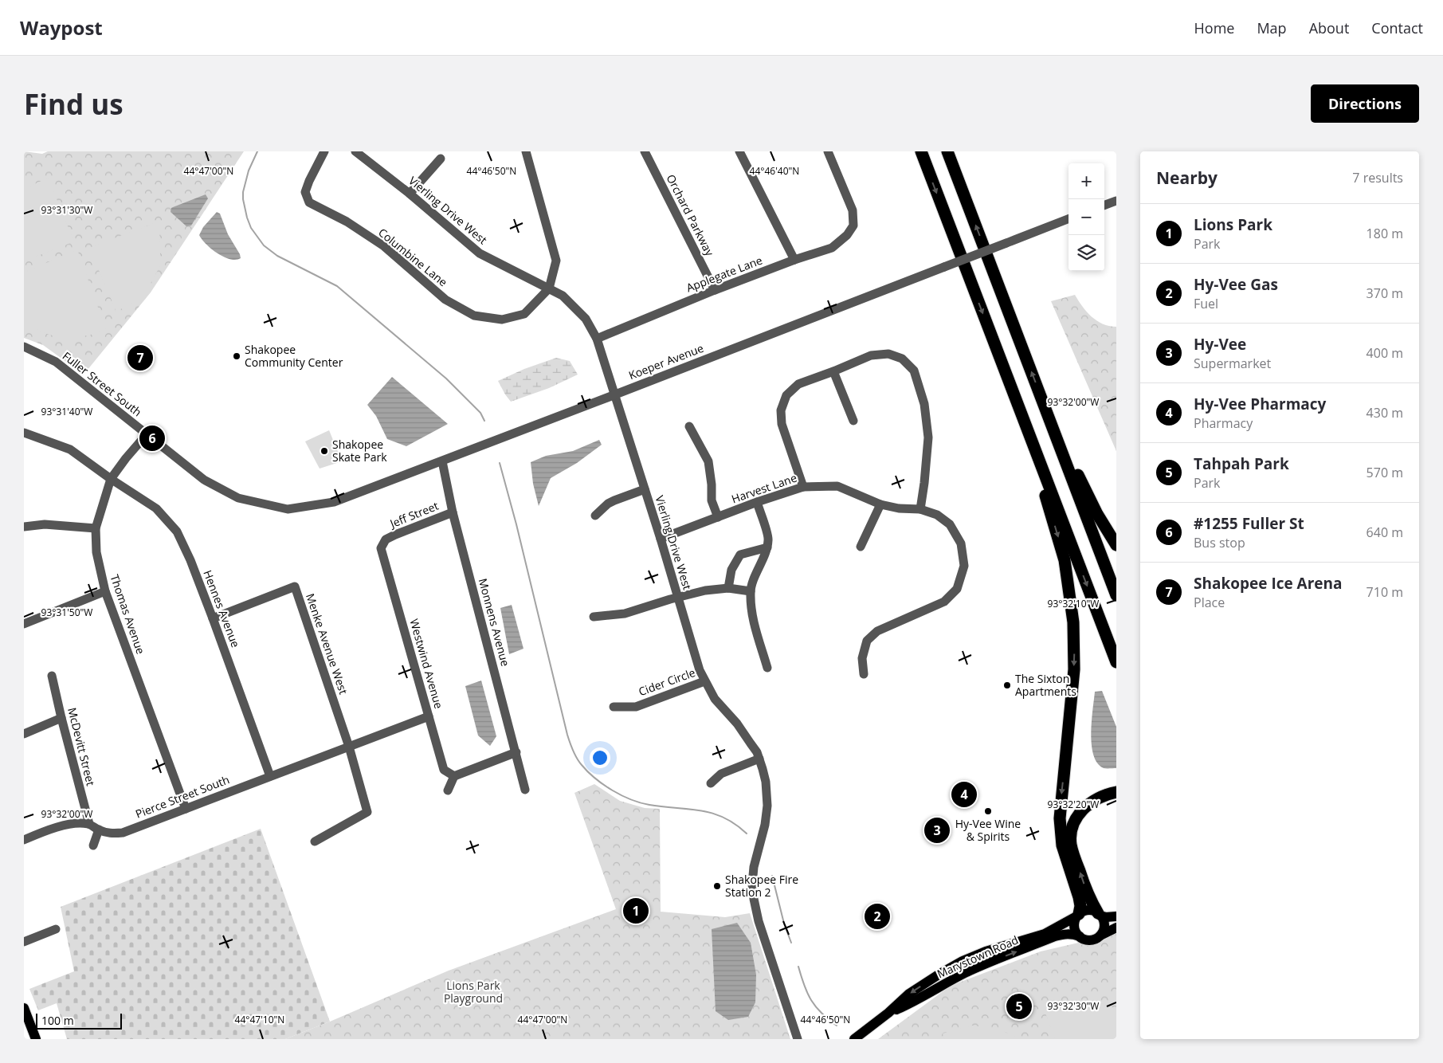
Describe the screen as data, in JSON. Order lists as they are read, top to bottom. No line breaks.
{"streets":{"main road":["Marystown Road"],"street":["Vierling Drive West","Orchard Parkway","Columbine Lane","Applegate Lane","Koeper Avenue","Fuller Street South","Harvest Lane","Jeff Street","Hennes Avenue","Thomas Avenue","Monnens Avenue","Menke Avenue West","Westwind Avenue","Cider Circle","McDevitt Street","Pierce Street South"]},"crossings":[["Vierling Drive West","Columbine Lane"],["Vierling Drive West","Applegate Lane"],["Vierling Drive West","Koeper Avenue"],["Vierling Drive West","Harvest Lane"],["Vierling Drive West","Cider Circle"],["Orchard Parkway","Applegate Lane"],["Koeper Avenue","Fuller Street South"],["Koeper Avenue","Monnens Avenue"],["Fuller Street South","Thomas Avenue"],["Jeff Street","Monnens Avenue"],["Jeff Street","Westwind Avenue"],["Hennes Avenue","Thomas Avenue"],["Hennes Avenue","Menke Avenue West"],["Hennes Avenue","Pierce Street South"],["Thomas Avenue","Pierce Street South"],["Menke Avenue West","Pierce Street South"],["Westwind Avenue","Pierce Street South"],["McDevitt Street","Pierce Street South"]],"parks":["Lions Park Playground"],"places":["Shakopee Community Center","Shakopee Skate Park","The Sixton Apartments","Hy-Vee Wine & Spirits","Shakopee Fire Station 2"],"scale_bar":"100 m","page":{"header":"Waypost","nav":["Home","Map","About","Contact"],"buttons":"Directions","title":"Find us","heading":["Nearby","7 results"],"map_buttons":["+","−"],"list":[{"mark":"1","name":"Lions Park","note":"Park","value":"180 m"},{"mark":"2","name":"Hy-Vee Gas","note":"Fuel","value":"370 m"},{"mark":"3","name":"Hy-Vee","note":"Supermarket","value":"400 m"},{"mark":"4","name":"Hy-Vee Pharmacy","note":"Pharmacy","value":"430 m"},{"mark":"5","name":"Tahpah Park","note":"Park","value":"570 m"},{"mark":"6","name":"#1255 Fuller St","note":"Bus stop","value":"640 m"},{"mark":"7","name":"Shakopee Ice Arena","note":"Place","value":"710 m"}],"pins":["7","6","4","3","1","2","5"],"scale":"100 m"},"coordinates":["44°47'00\"N","44°46'50\"N","44°46'40\"N","93°31'30\"W","93°32'00\"W","93°31'40\"W","93°32'10\"W","93°31'50\"W","93°32'20\"W","93°32'30\"W","44°47'10\"N"]}
